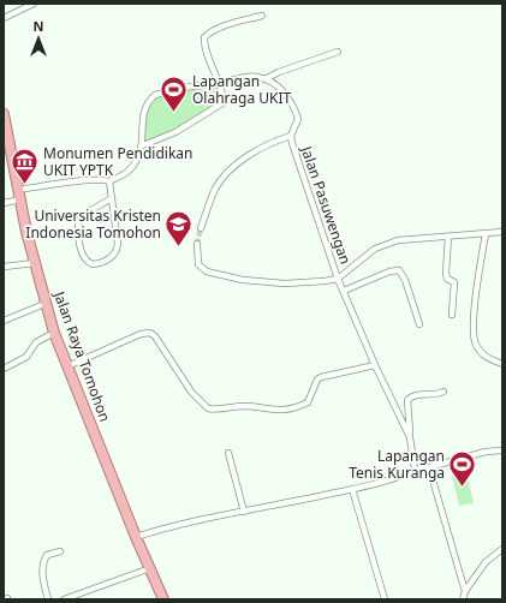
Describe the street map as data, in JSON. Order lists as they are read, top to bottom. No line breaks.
{"streets":{"highway":["Jalan Raya Tomohon"],"street":["Jalan Pasuwengan"]},"places":{"sports":["Lapangan Olahraga UKIT","Lapangan Tenis Kuranga"],"museum":["Monumen Pendidikan UKIT YPTK"],"school or university":["Universitas Kristen Indonesia Tomohon"]},"north":"top"}
